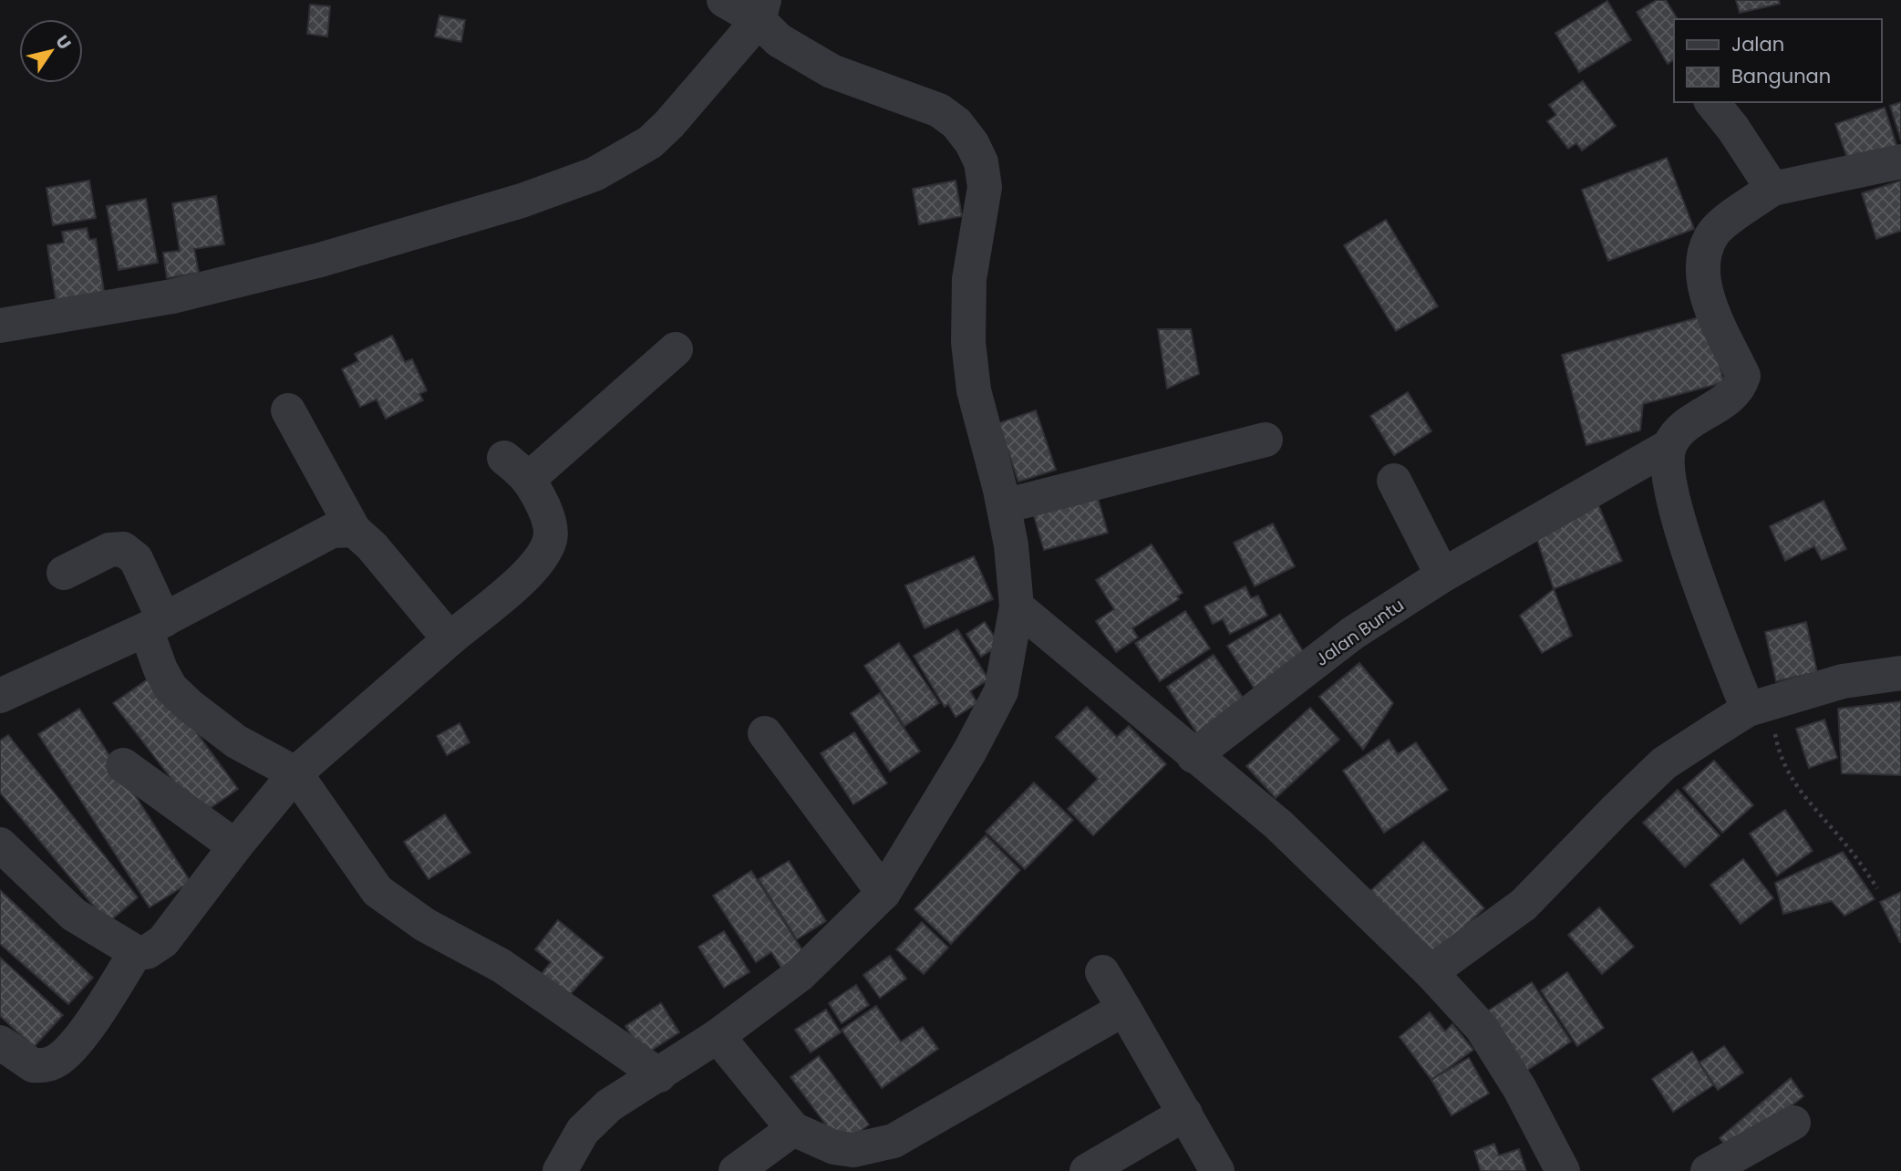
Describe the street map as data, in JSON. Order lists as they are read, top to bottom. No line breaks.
{"streets":{"street":["Jalan Buntu"]},"legend":["Jalan","Bangunan"],"north":"top right"}
